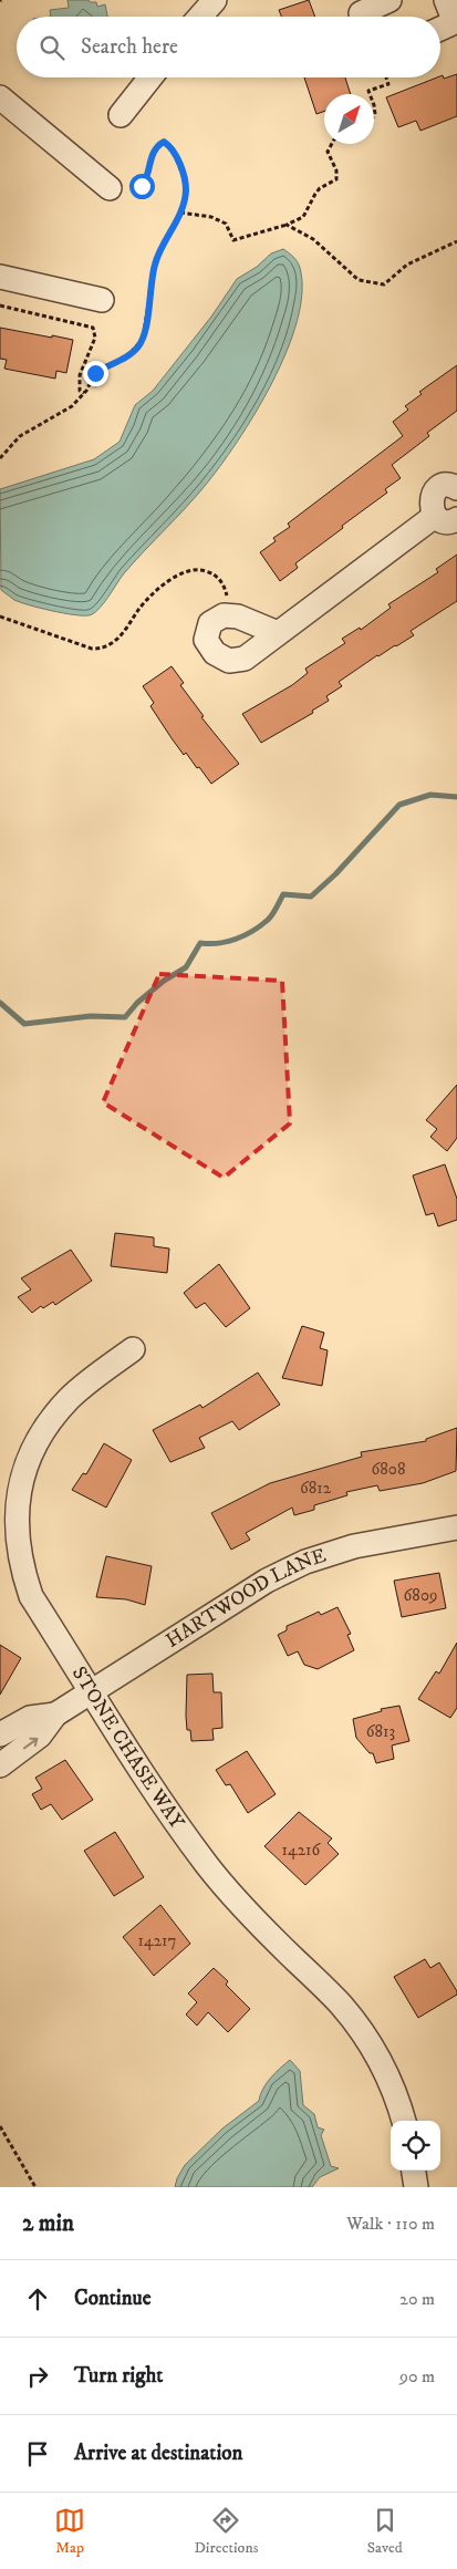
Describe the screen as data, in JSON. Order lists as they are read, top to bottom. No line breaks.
{"streets":{"street":["HARTWOOD LANE","STONE CHASE WAY"]},"crossings":[["HARTWOOD LANE","STONE CHASE WAY"]],"house_numbers":["6808","6812","6809","6813","14216","14217"],"north":"top right","page":{"search":"Search here","heading":["2 min","Walk · 110 m"],"list":[["Continue","20 m"],["Turn right","90 m"],"Arrive at destination"],"nav":["Map","Directions","Saved"]}}
